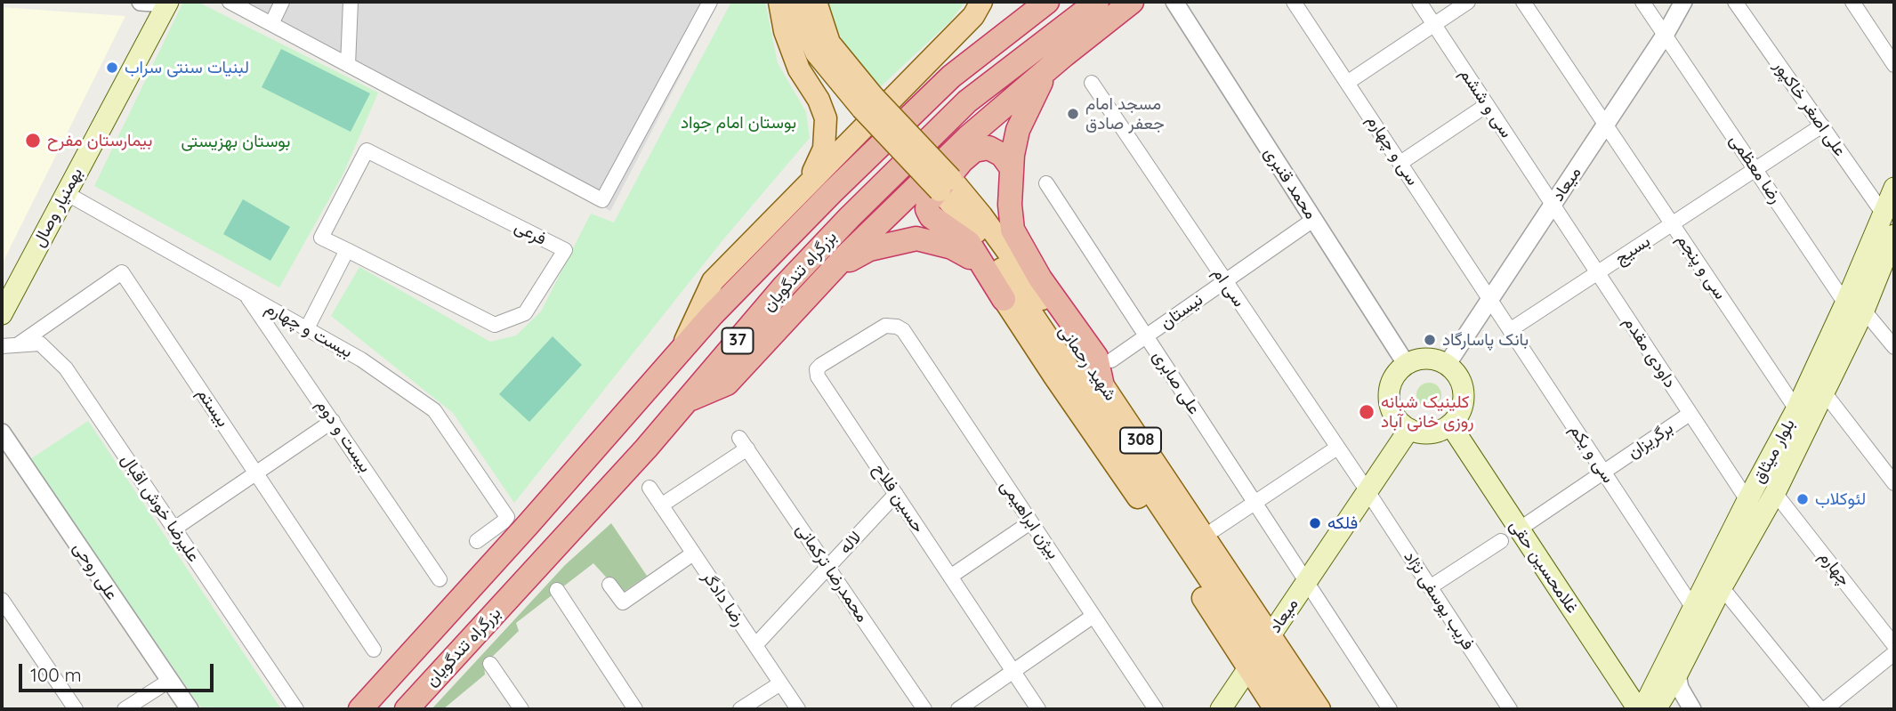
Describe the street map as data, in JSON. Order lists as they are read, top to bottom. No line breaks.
{"streets":{"highway":["بزرگراه تندگویان","37"],"main road":["میعاد","بهمنیار وصال","شهید رحمانی","308","بلوار میثاق","غلامحسین حقی"],"street":["سی و ششم","علی اصغر خاکپور","سی و چهارم","رضا معظمی","محمد قنبری","فرعی","بسیج","سی و پنجم","سی ام","نیستان","بیست و چهارم","داودی مقدم","علی صابری","بیستم","بیست و دوم","برگریزان","سی و یکم","حسین فلاح","علیرضا خوش اقبال","بیژن ابراهیمی","لاله","چهارم","علی روحی","محمدرضا ترکمانی","رضا دادگر","فریب یوسفی نژاد"]},"crossings":[["سی و ششم","میعاد"],["سی و ششم","داودی مقدم"],["علی اصغر خاکپور","بسیج"],["علی اصغر خاکپور","بلوار میثاق"],["سی و چهارم","میعاد"],["سی و چهارم","سی و یکم"],["رضا معظمی","میعاد"],["رضا معظمی","بسیج"],["رضا معظمی","بلوار میثاق"],["محمد قنبری","میعاد"],["محمد قنبری","نیستان"],["محمد قنبری","غلامحسین حقی"],["میعاد","سی و پنجم"],["میعاد","سی ام"],["میعاد","داودی مقدم"],["میعاد","شهید رحمانی"],["میعاد","علی صابری"],["میعاد","سی و یکم"],["میعاد","غلامحسین حقی"],["میعاد","فریب یوسفی نژاد"],["بهمنیار وصال","بیست و چهارم"],["بسیج","سی و پنجم"],["بسیج","داودی مقدم"],["بسیج","سی و یکم"],["سی و پنجم","بلوار میثاق"],["سی ام","نیستان"],["سی ام","فریب یوسفی نژاد"],["نیستان","علی صابری"],["بیست و چهارم","بیست و دوم"],["داودی مقدم","برگریزان"],["داودی مقدم","بلوار میثاق"],["شهید رحمانی","308"],["بیستم","علیرضا خوش اقبال"],["برگریزان","سی و یکم"],["برگریزان","غلامحسین حقی"],["بلوار میثاق","سی و یکم"],["بلوار میثاق","غلامحسین حقی"],["بلوار میثاق","چهارم"],["حسین فلاح","بیژن ابراهیمی"],["حسین فلاح","لاله"],["لاله","محمدرضا ترکمانی"],["لاله","رضا دادگر"],["محمدرضا ترکمانی","رضا دادگر"]],"parks":["بوستان امام جواد","بوستان بهزیستی"],"places":["لبنیات سنتی سراب","مسجد امام جعفر صادق","بیمارستان مفرح","بانک پاسارگاد","کلینیک شبانه روزی خانی آباد","لئوکلاب","فلکه"],"scale_bar":"100 m"}
